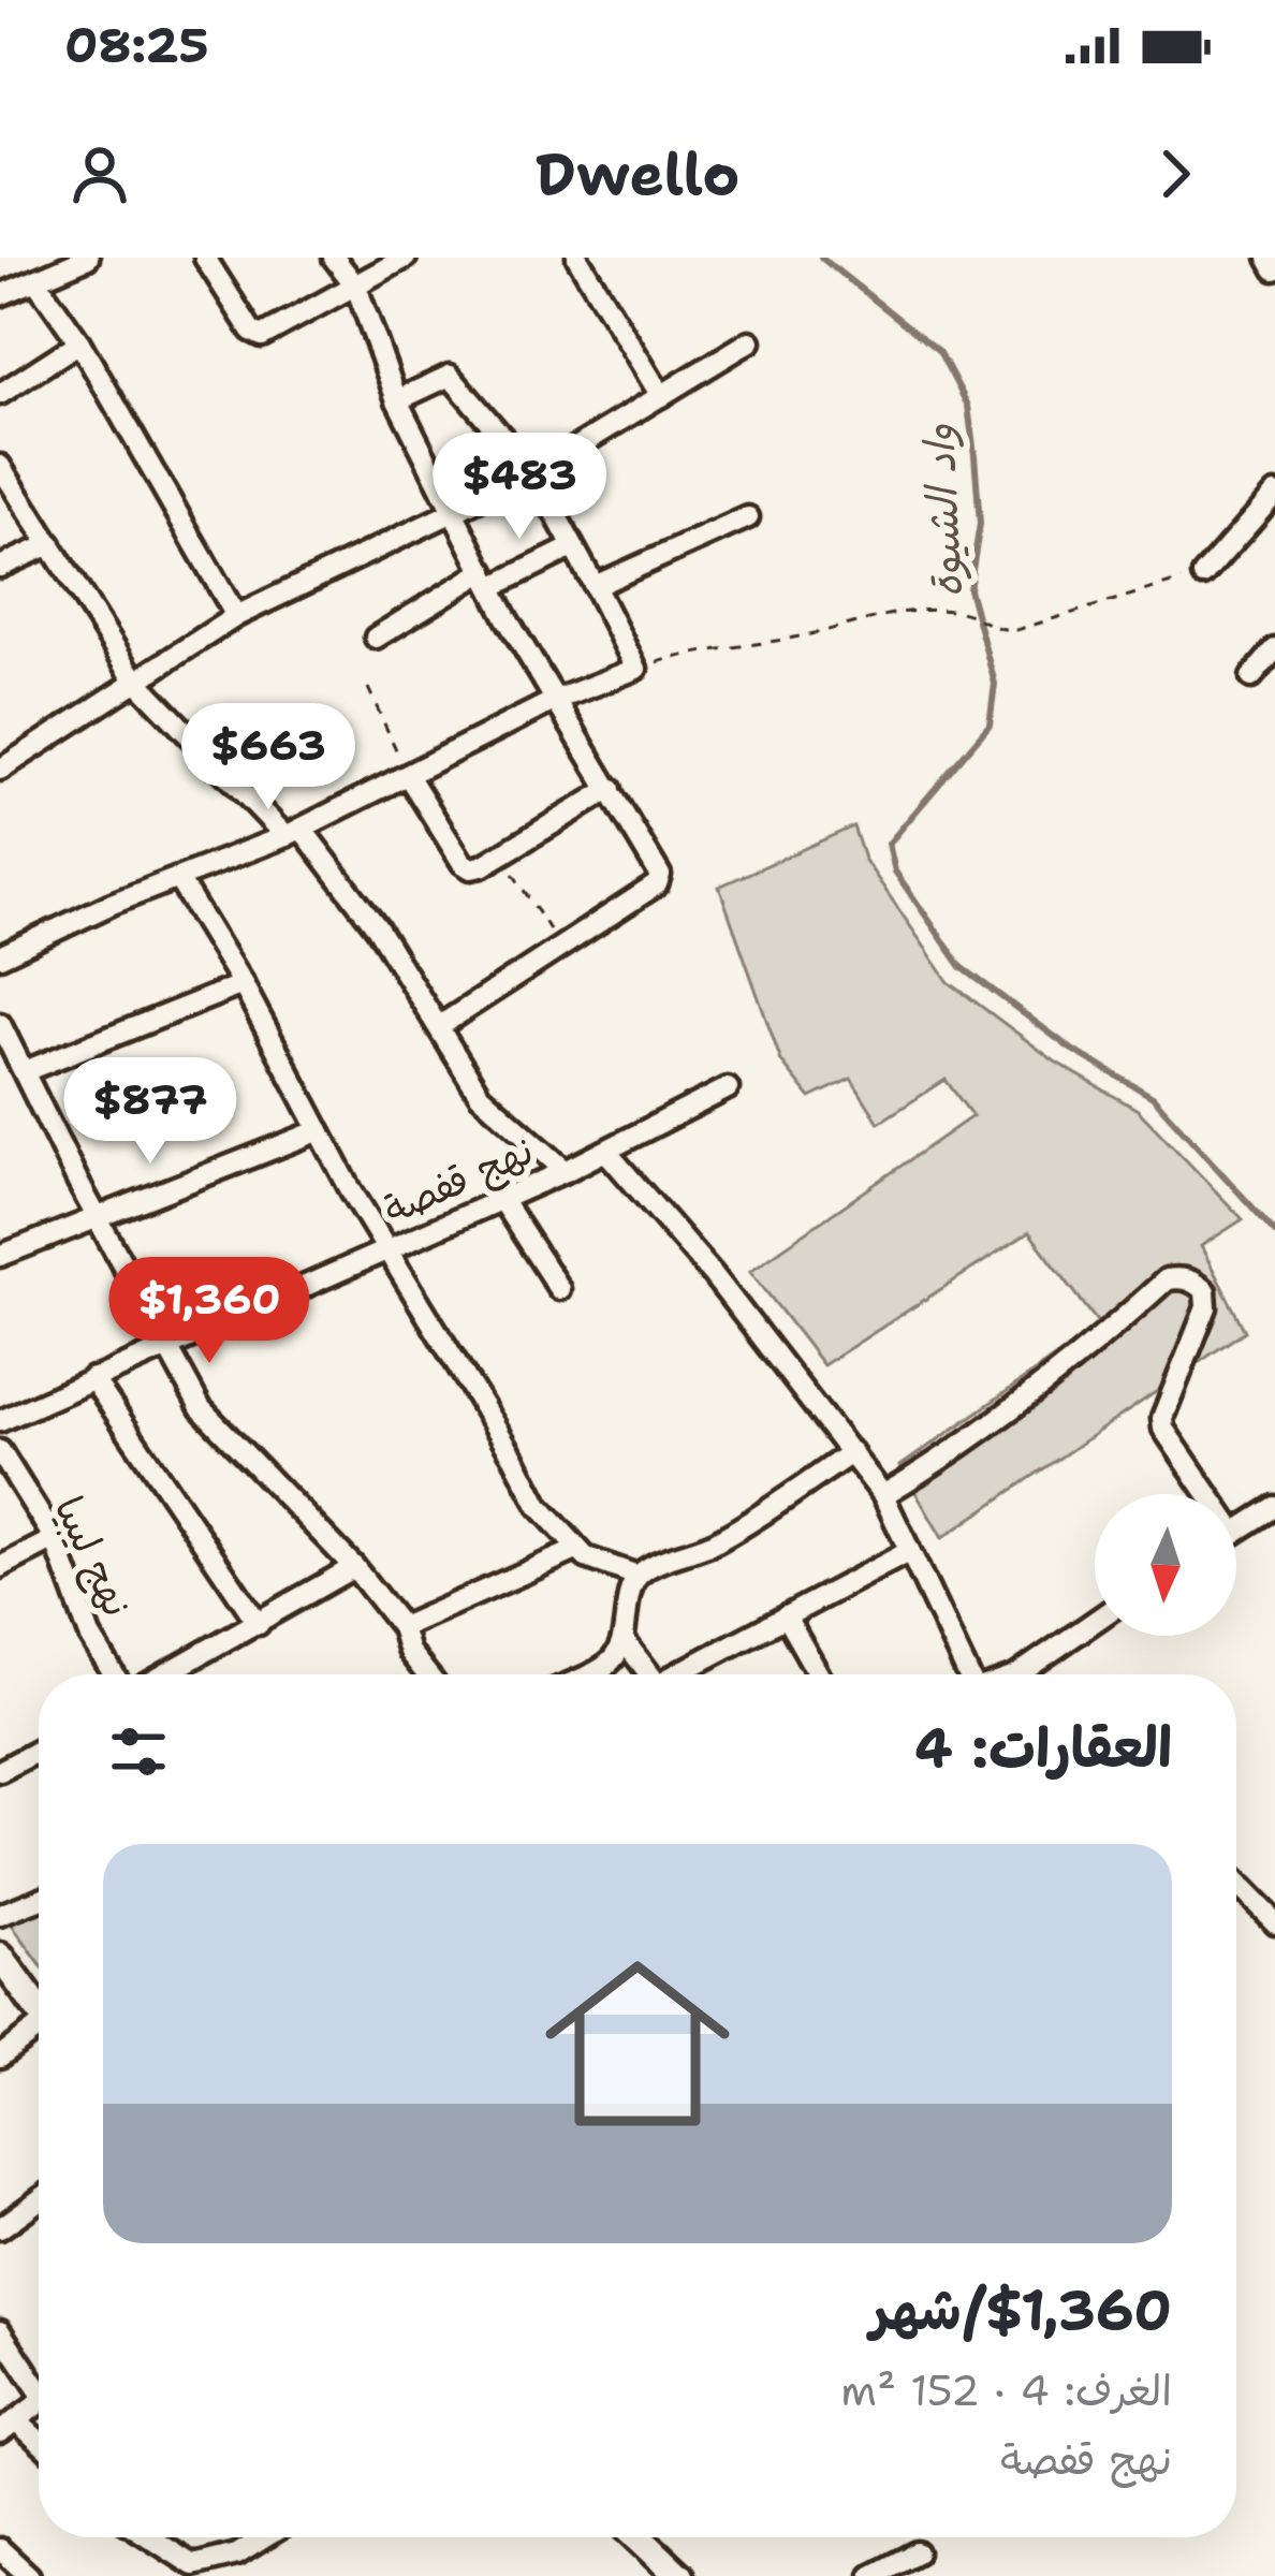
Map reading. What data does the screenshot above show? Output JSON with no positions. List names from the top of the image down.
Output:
{
  "streets": {
    "street": ["نهج قفصة", "نهج ليبيا"]
  },
  "water": ["واد الشيوة"],
  "north": "bottom",
  "page": {
    "status": "08:25",
    "header": "Dwello",
    "price": [
      "$483",
      "$663",
      "$877",
      "$1,360"
    ],
    "heading": "العقارات: 4",
    "list": [
      {
        "name": "$1,360/شهر",
        "note": "الغرف: 4 · 152 m² · نهج قفصة"
      }
    ]
  }
}
